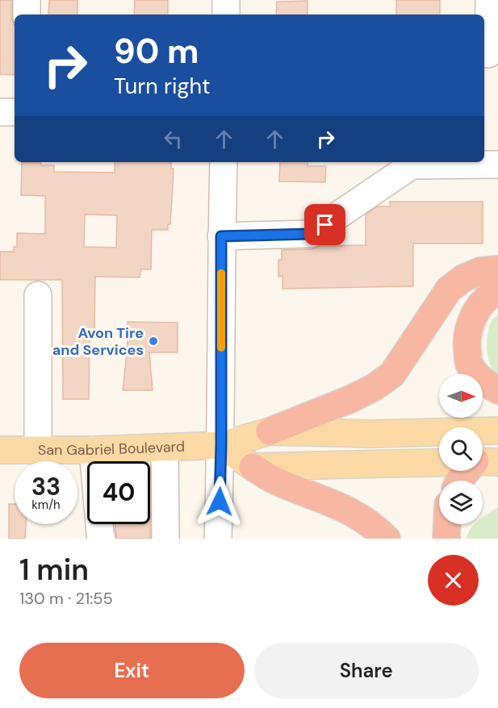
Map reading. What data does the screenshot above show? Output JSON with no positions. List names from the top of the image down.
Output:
{
  "streets": {
    "main road": ["San Gabriel Boulevard"]
  },
  "places": ["Avon Tire and Services"],
  "north": "right",
  "page": {
    "turn": ["90 m", "Turn right"],
    "speed": "33 km/h",
    "limit": "40",
    "heading": ["1 min", "130 m · 21:55"],
    "buttons": ["Exit", "Share"]
  }
}
